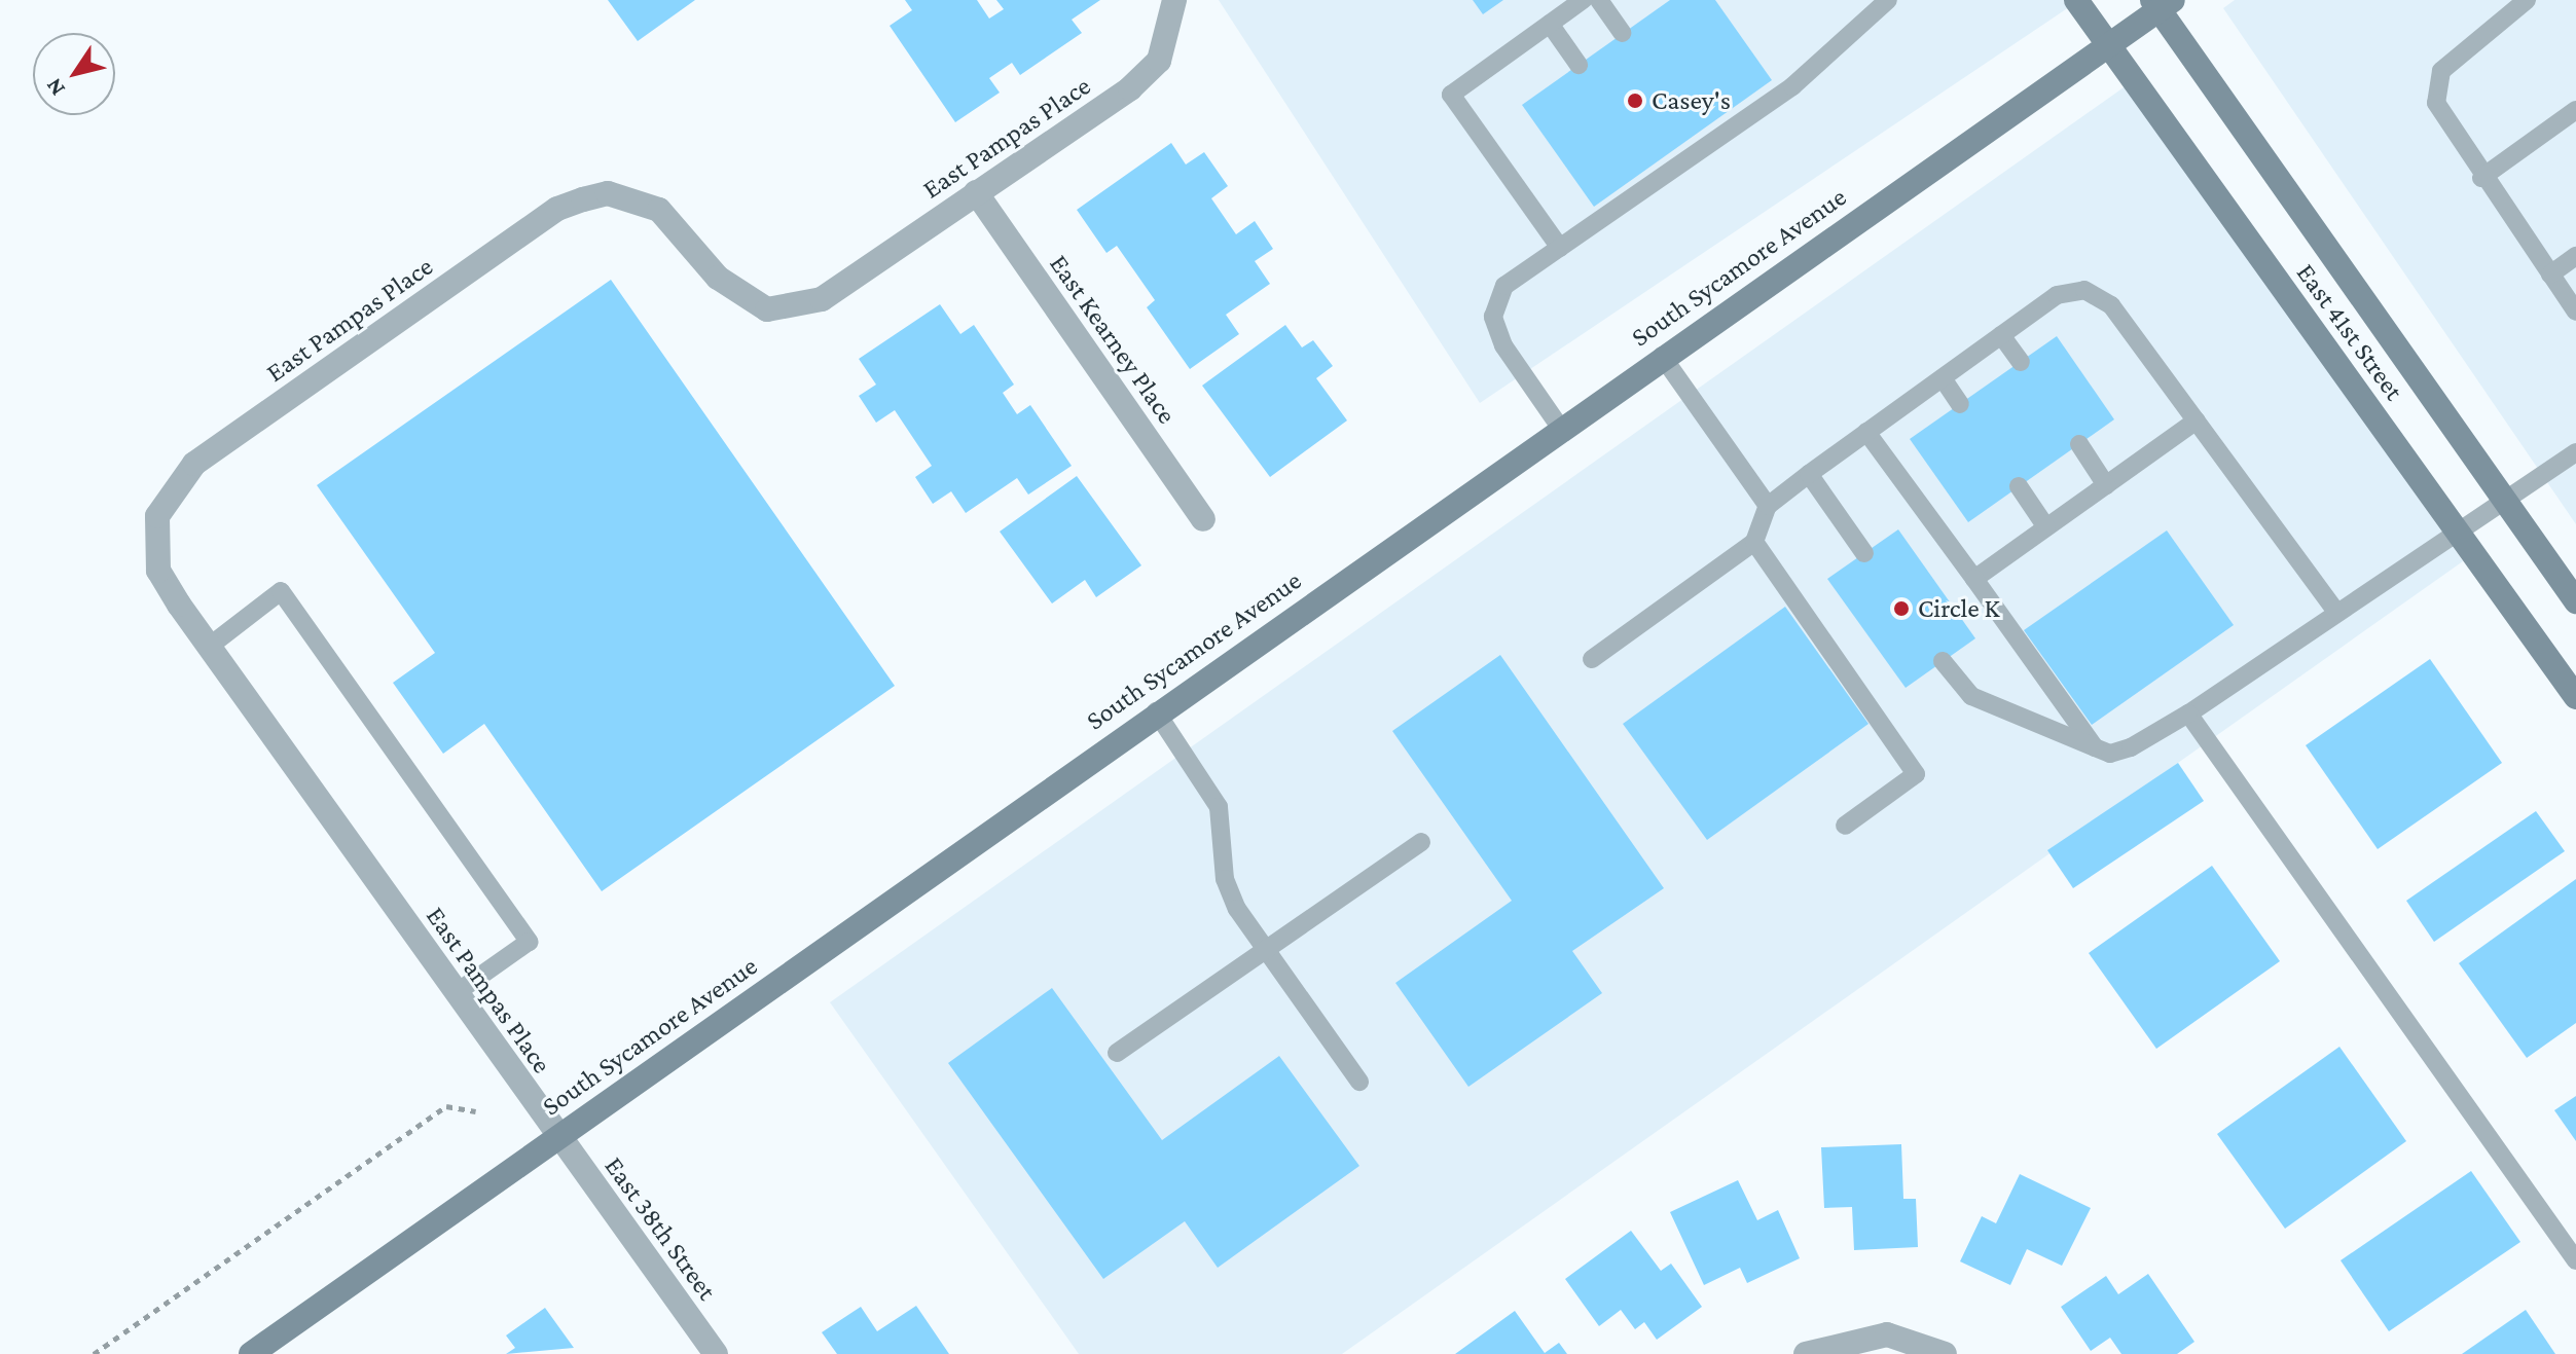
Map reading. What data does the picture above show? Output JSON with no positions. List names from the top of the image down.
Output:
{
  "streets": {
    "main road": ["South Sycamore Avenue", "East 41st Street"],
    "street": ["East Pampas Place", "East Kearney Place", "East 38th Street"]
  },
  "crossings": [
    ["East Pampas Place", "South Sycamore Avenue"],
    ["East Pampas Place", "East Kearney Place"],
    ["East Pampas Place", "East 38th Street"],
    ["South Sycamore Avenue", "East 41st Street"],
    ["South Sycamore Avenue", "East 38th Street"]
  ],
  "places": ["Casey's", "Circle K"],
  "north": "bottom left"
}
